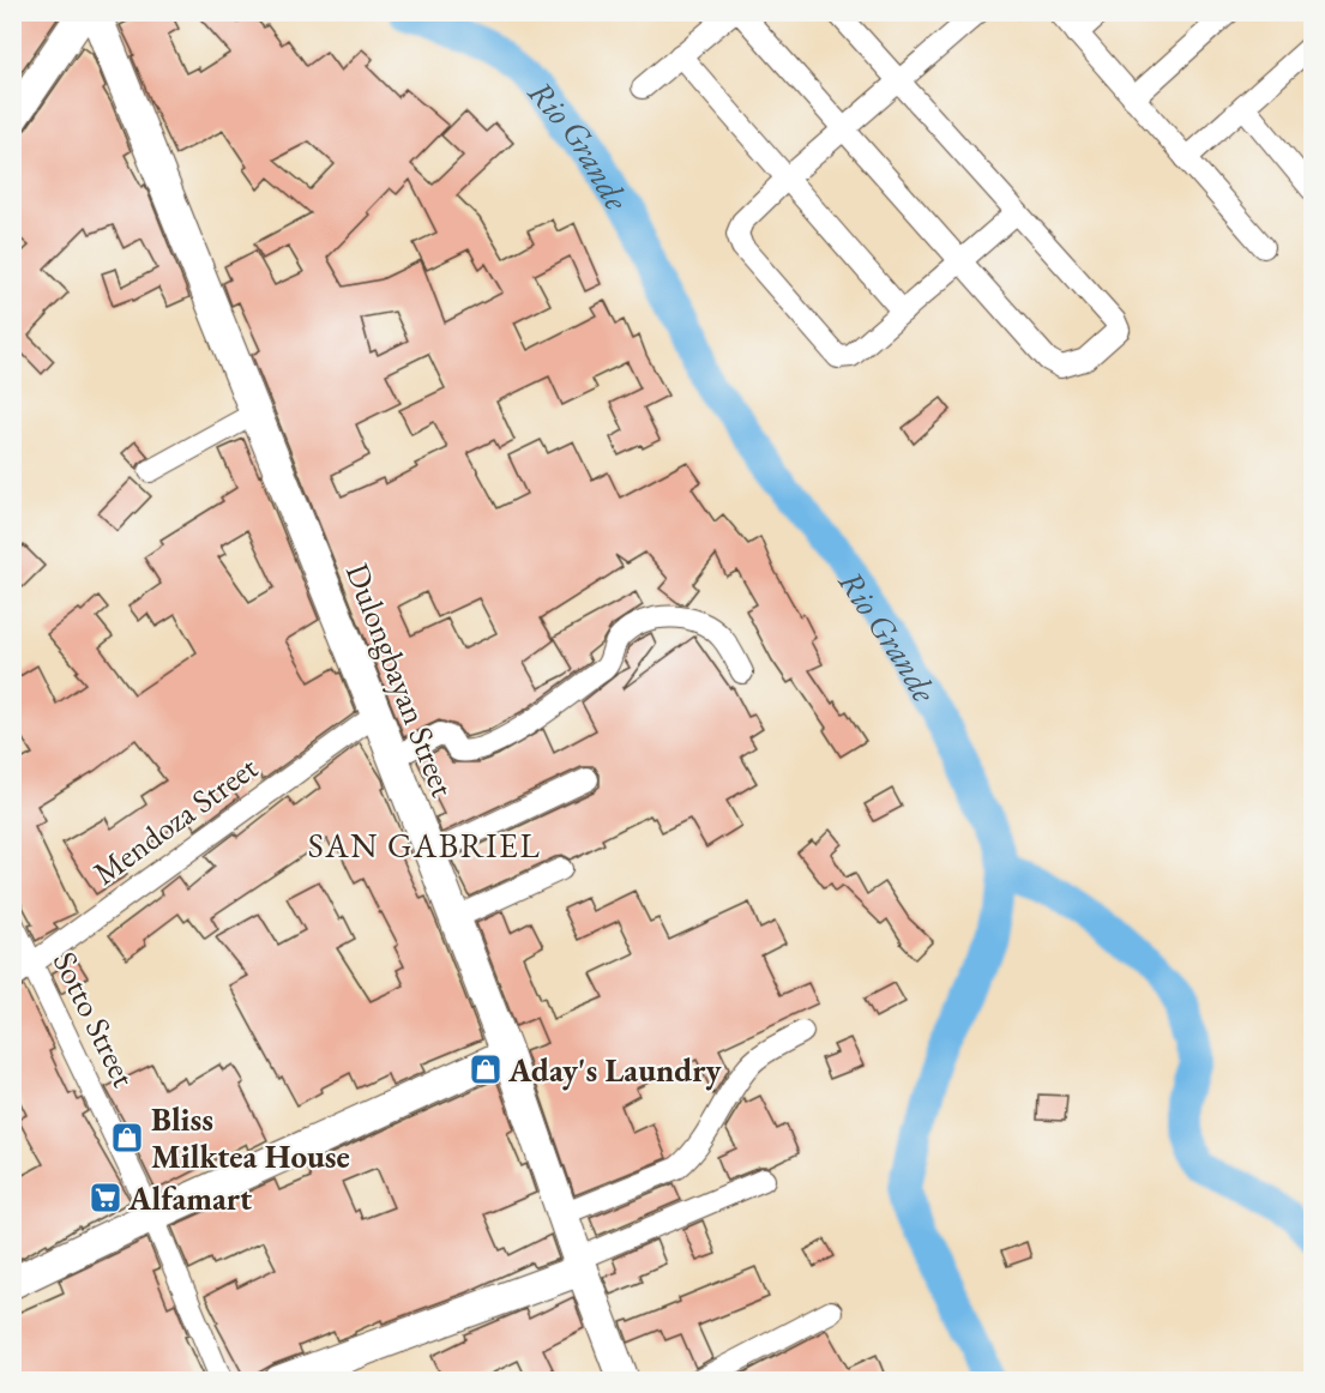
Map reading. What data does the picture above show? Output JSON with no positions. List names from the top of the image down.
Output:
{
  "streets": {
    "street": ["Dulongbayan Street", "Mendoza Street", "Sotto Street"]
  },
  "crossings": [
    ["Dulongbayan Street", "Mendoza Street"],
    ["Mendoza Street", "Sotto Street"]
  ],
  "districts": ["SAN GABRIEL"],
  "water": ["Rio Grande"],
  "places": {
    "shop": ["Aday's Laundry", "Bliss Milktea House"],
    "supermarket": ["Alfamart"]
  }
}
